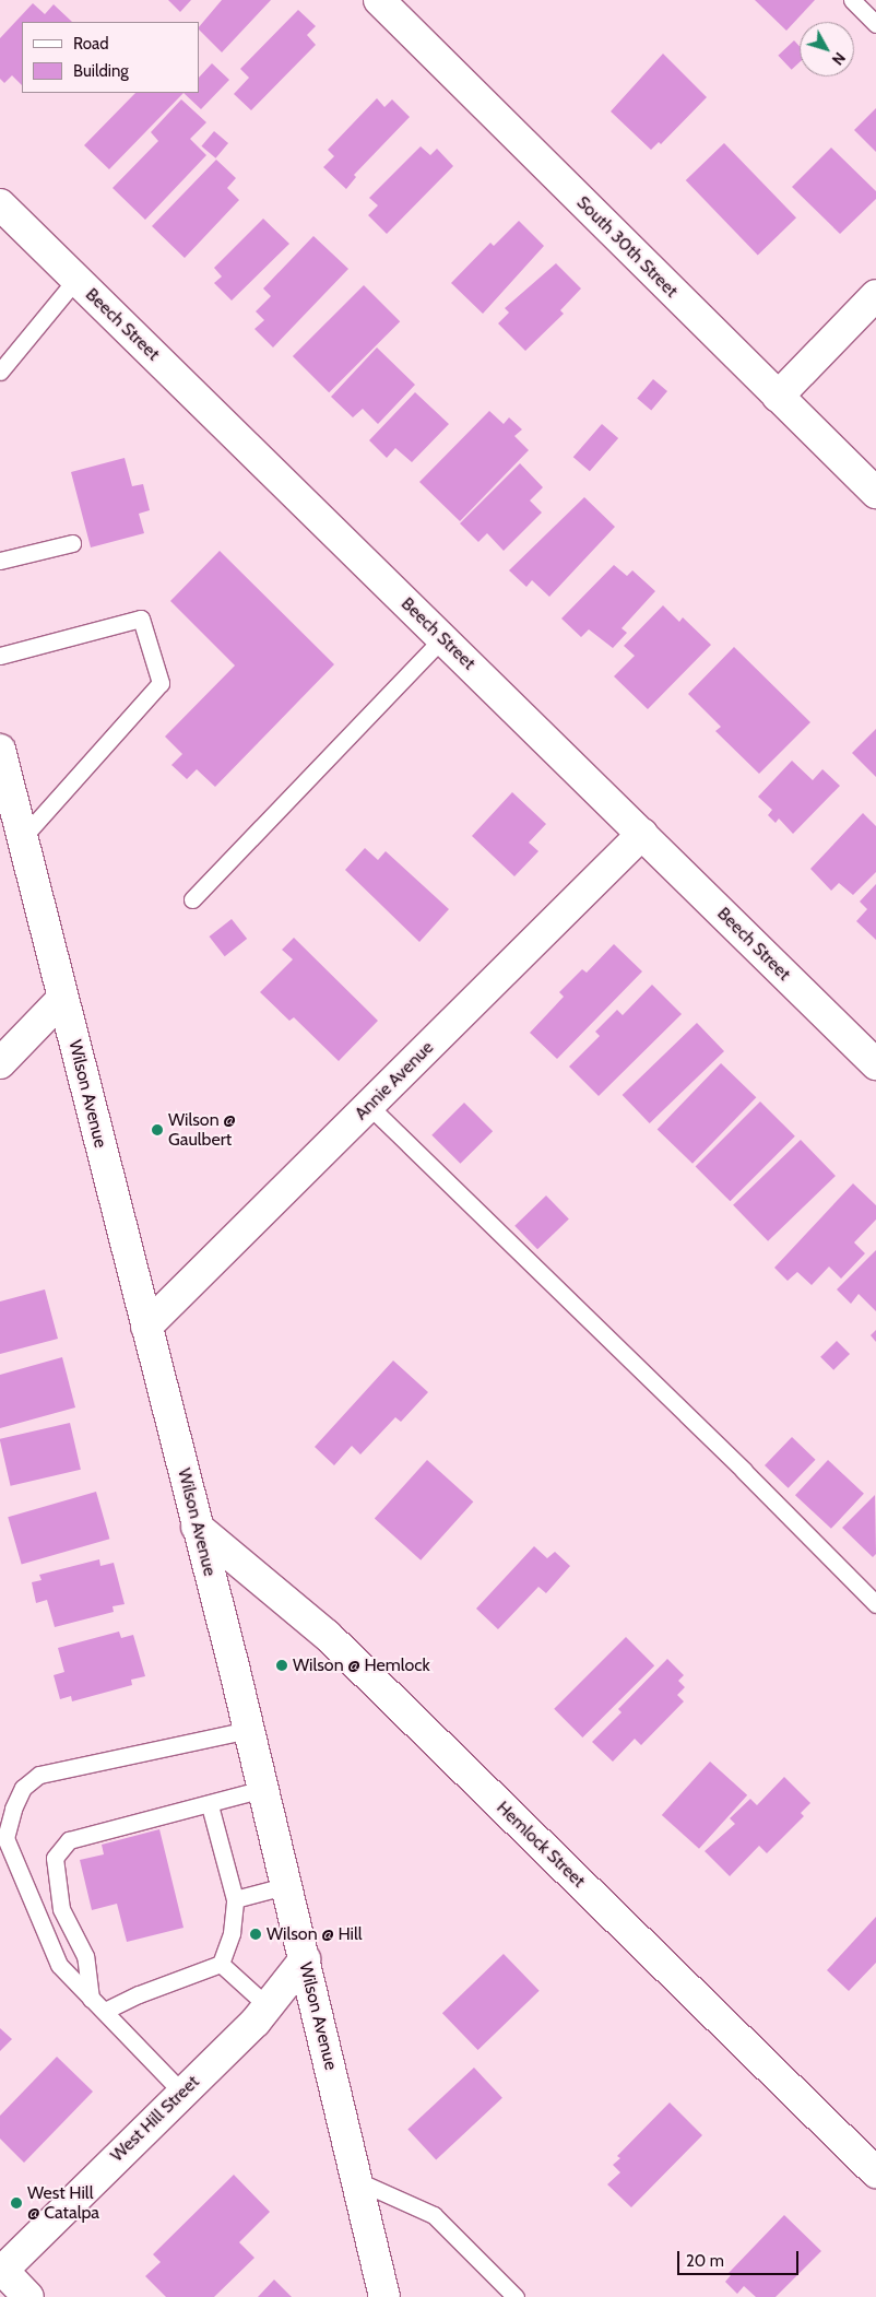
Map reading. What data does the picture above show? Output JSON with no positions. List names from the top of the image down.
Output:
{
  "streets": {
    "street": [
      "South 30th Street",
      "Beech Street",
      "Annie Avenue",
      "Wilson Avenue",
      "Hemlock Street",
      "West Hill Street"
    ]
  },
  "crossings": [
    ["Beech Street", "Annie Avenue"],
    ["Annie Avenue", "Wilson Avenue"],
    ["Wilson Avenue", "Hemlock Street"],
    ["Wilson Avenue", "West Hill Street"]
  ],
  "places": [
    "Wilson @ Gaulbert",
    "Wilson @ Hemlock",
    "Wilson @ Hill",
    "West Hill @ Catalpa"
  ],
  "legend": ["Road", "Building"],
  "scale_bar": "20 m",
  "north": "bottom right"
}
